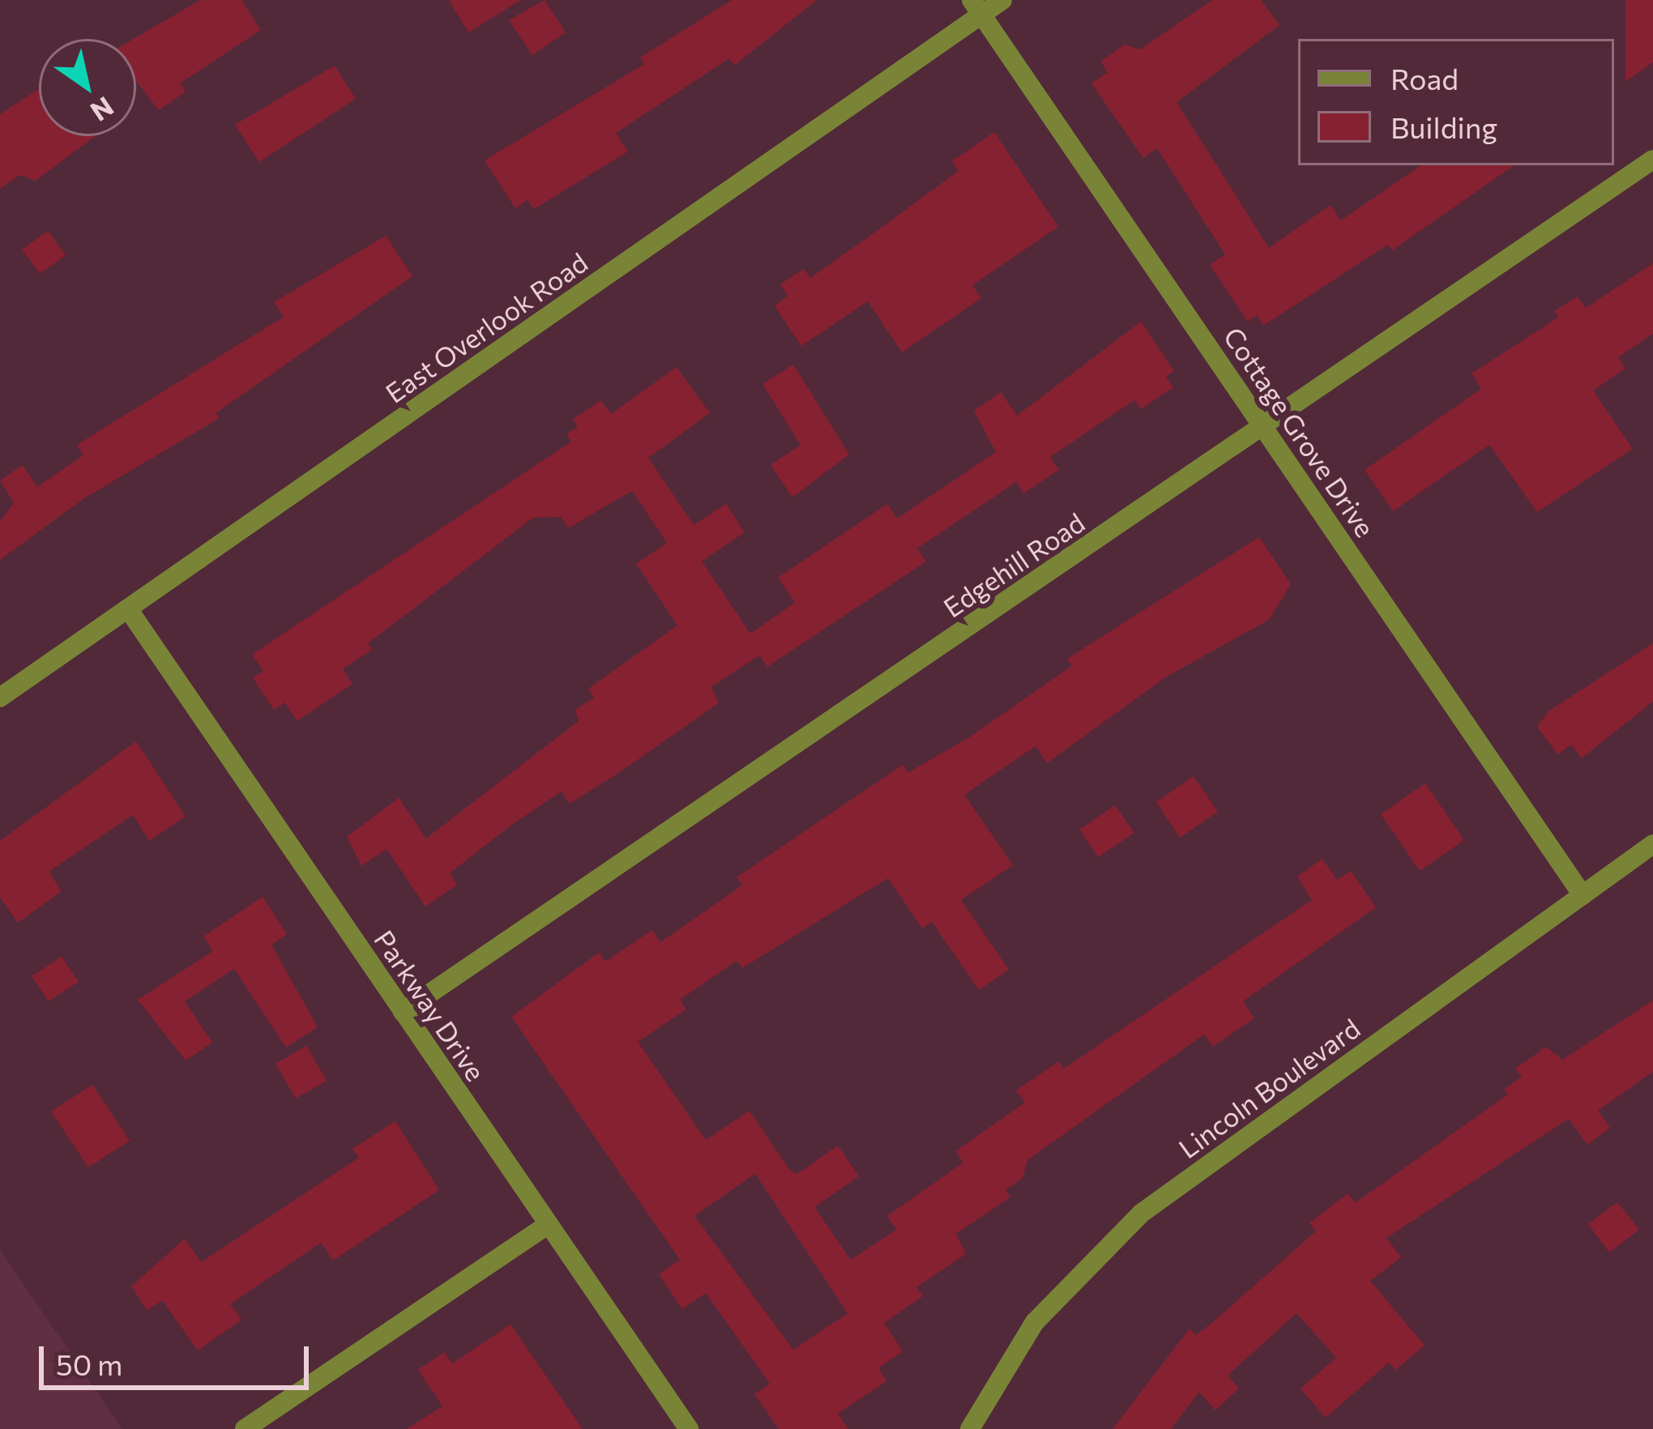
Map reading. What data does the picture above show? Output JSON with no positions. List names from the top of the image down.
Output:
{
  "streets": {
    "street": [
      "East Overlook Road",
      "Cottage Grove Drive",
      "Edgehill Road",
      "Parkway Drive",
      "Lincoln Boulevard"
    ]
  },
  "crossings": [
    ["East Overlook Road", "Cottage Grove Drive"],
    ["East Overlook Road", "Parkway Drive"],
    ["Cottage Grove Drive", "Edgehill Road"],
    ["Cottage Grove Drive", "Lincoln Boulevard"],
    ["Edgehill Road", "Parkway Drive"]
  ],
  "legend": ["Road", "Building"],
  "scale_bar": "50 m",
  "north": "bottom right"
}
